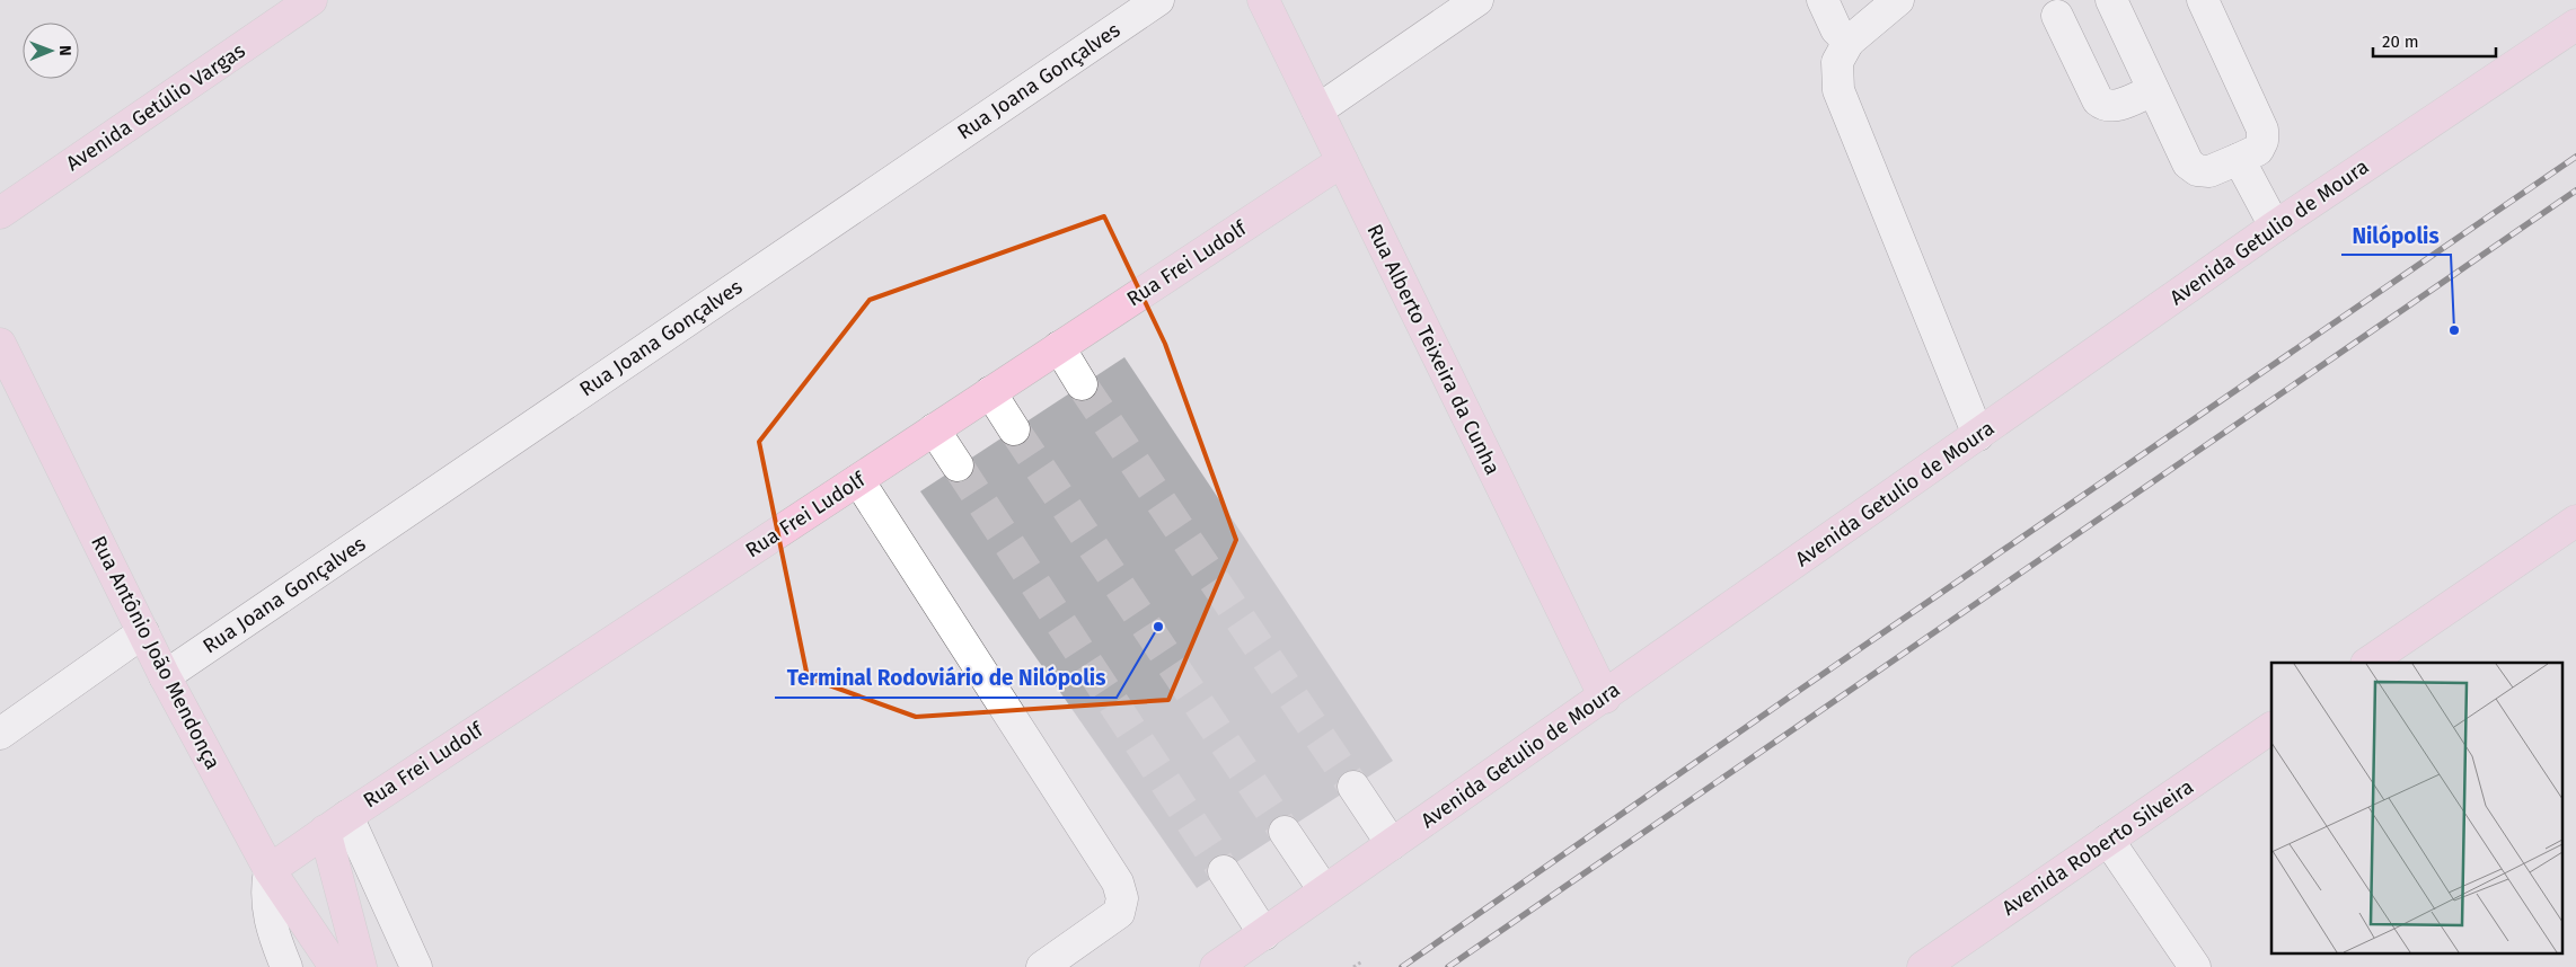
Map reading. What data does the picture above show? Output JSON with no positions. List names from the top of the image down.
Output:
{
  "streets": {
    "main road": [
      "Avenida Getúlio Vargas",
      "Avenida Getulio de Moura",
      "Rua Frei Ludolf",
      "Rua Alberto Teixeira da Cunha",
      "Rua Antônio João Mendonça",
      "Avenida Roberto Silveira"
    ],
    "street": ["Rua Joana Gonçalves"]
  },
  "crossings": [
    ["Rua Joana Gonçalves", "Rua Antônio João Mendonça"],
    ["Avenida Getulio de Moura", "Rua Alberto Teixeira da Cunha"],
    ["Rua Frei Ludolf", "Rua Alberto Teixeira da Cunha"],
    ["Rua Frei Ludolf", "Rua Antônio João Mendonça"]
  ],
  "places": ["Nilópolis", "Terminal Rodoviário de Nilópolis"],
  "scale_bar": "20 m",
  "north": "right"
}
